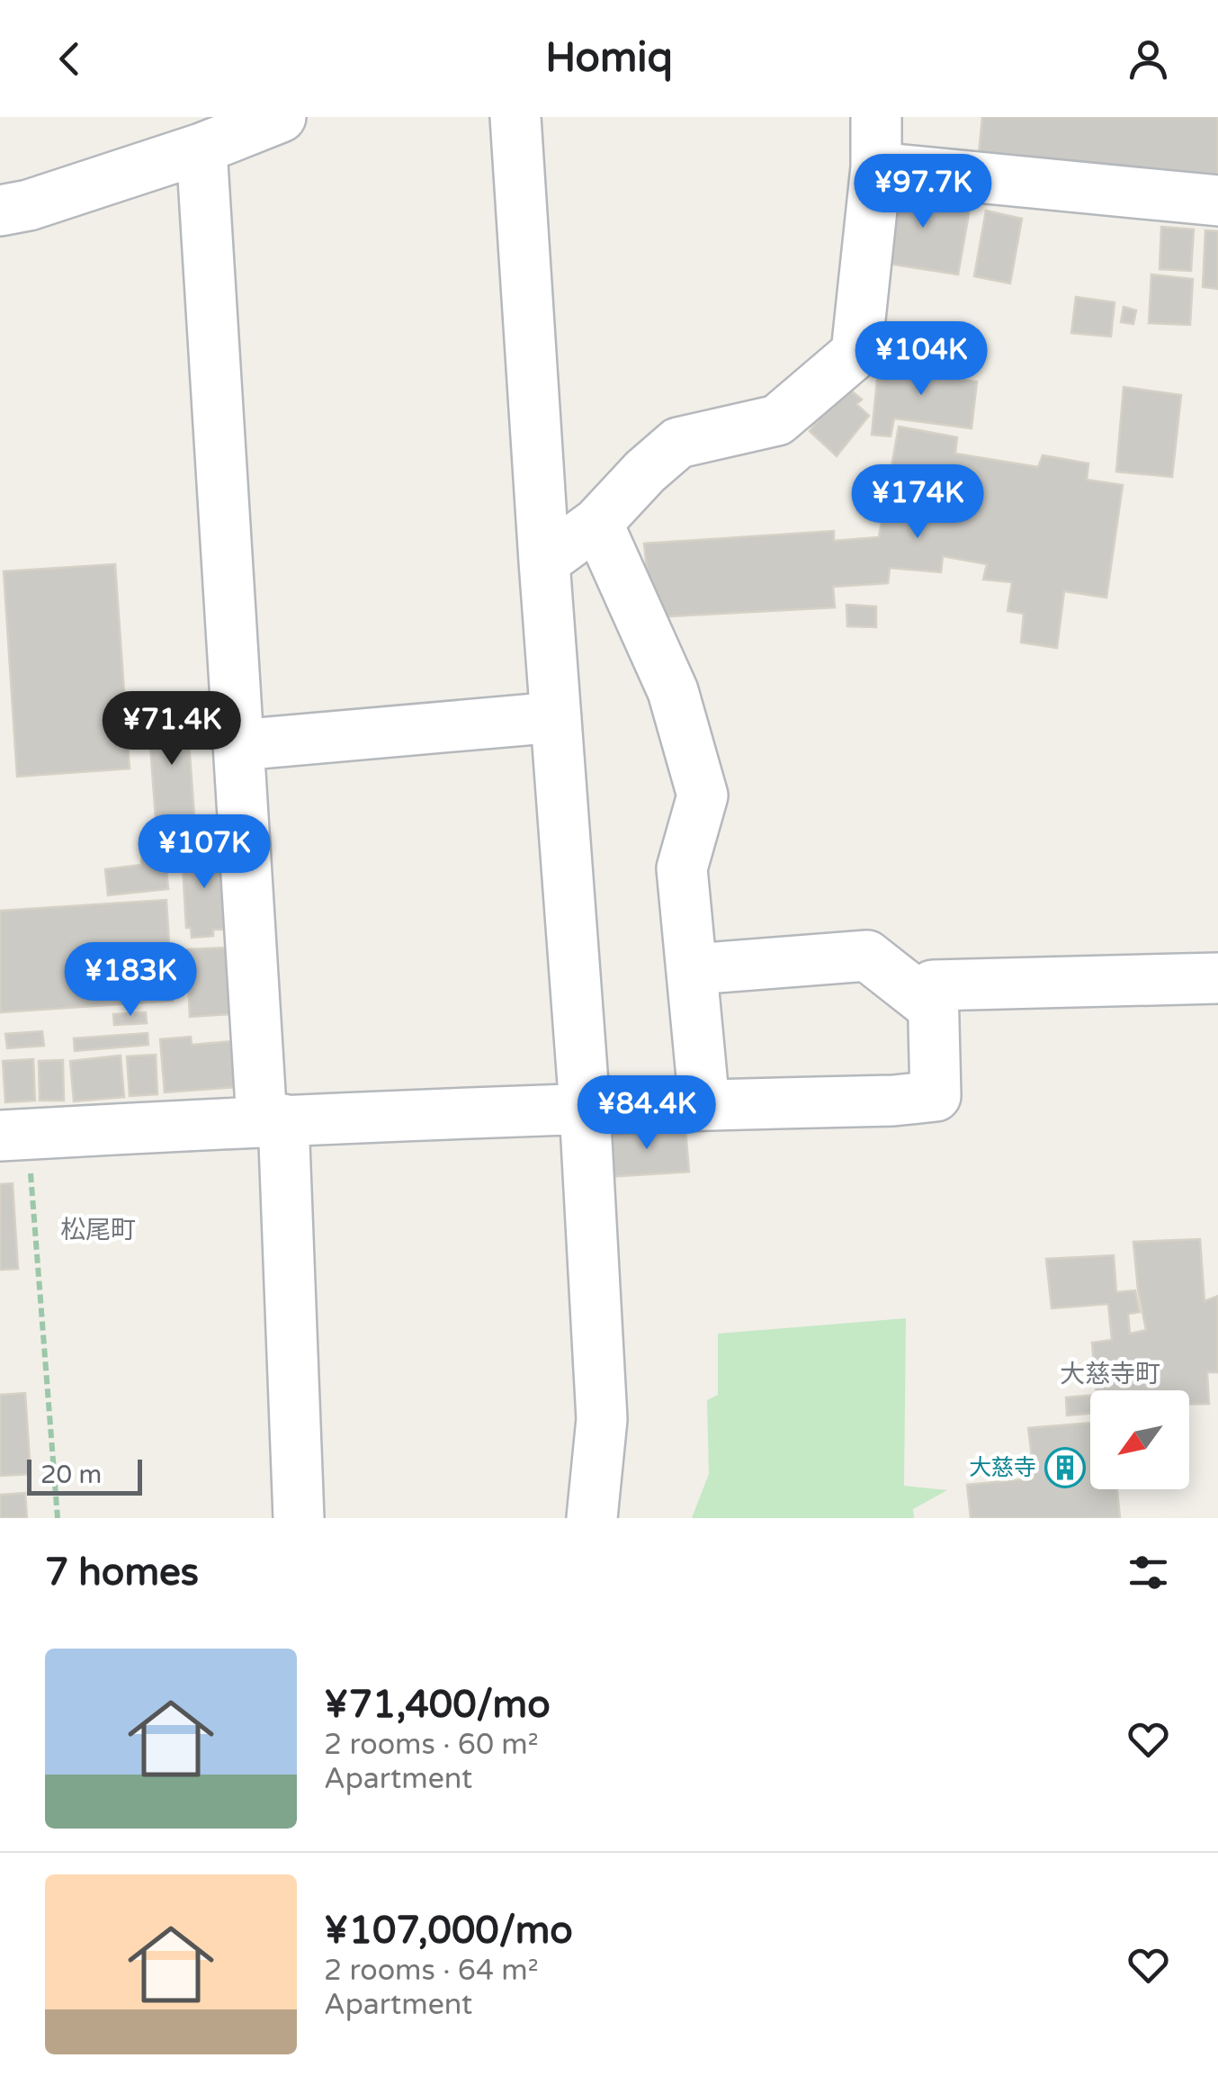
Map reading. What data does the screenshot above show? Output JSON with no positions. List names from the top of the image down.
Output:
{
  "districts": ["松尾町", "大慈寺町"],
  "places": {
    "building": ["大慈寺"]
  },
  "scale_bar": "20 m",
  "north": "bottom left",
  "page": {
    "header": "Homiq",
    "price": [
      "¥97.7K",
      "¥104K",
      "¥174K",
      "¥71.4K",
      "¥107K",
      "¥183K",
      "¥84.4K"
    ],
    "scale": "20 m",
    "heading": "7 homes",
    "list": [
      {
        "name": "¥71,400/mo",
        "note": "2 rooms · 60 m² · Apartment"
      },
      {
        "name": "¥107,000/mo",
        "note": "2 rooms · 64 m² · Apartment"
      }
    ]
  }
}
